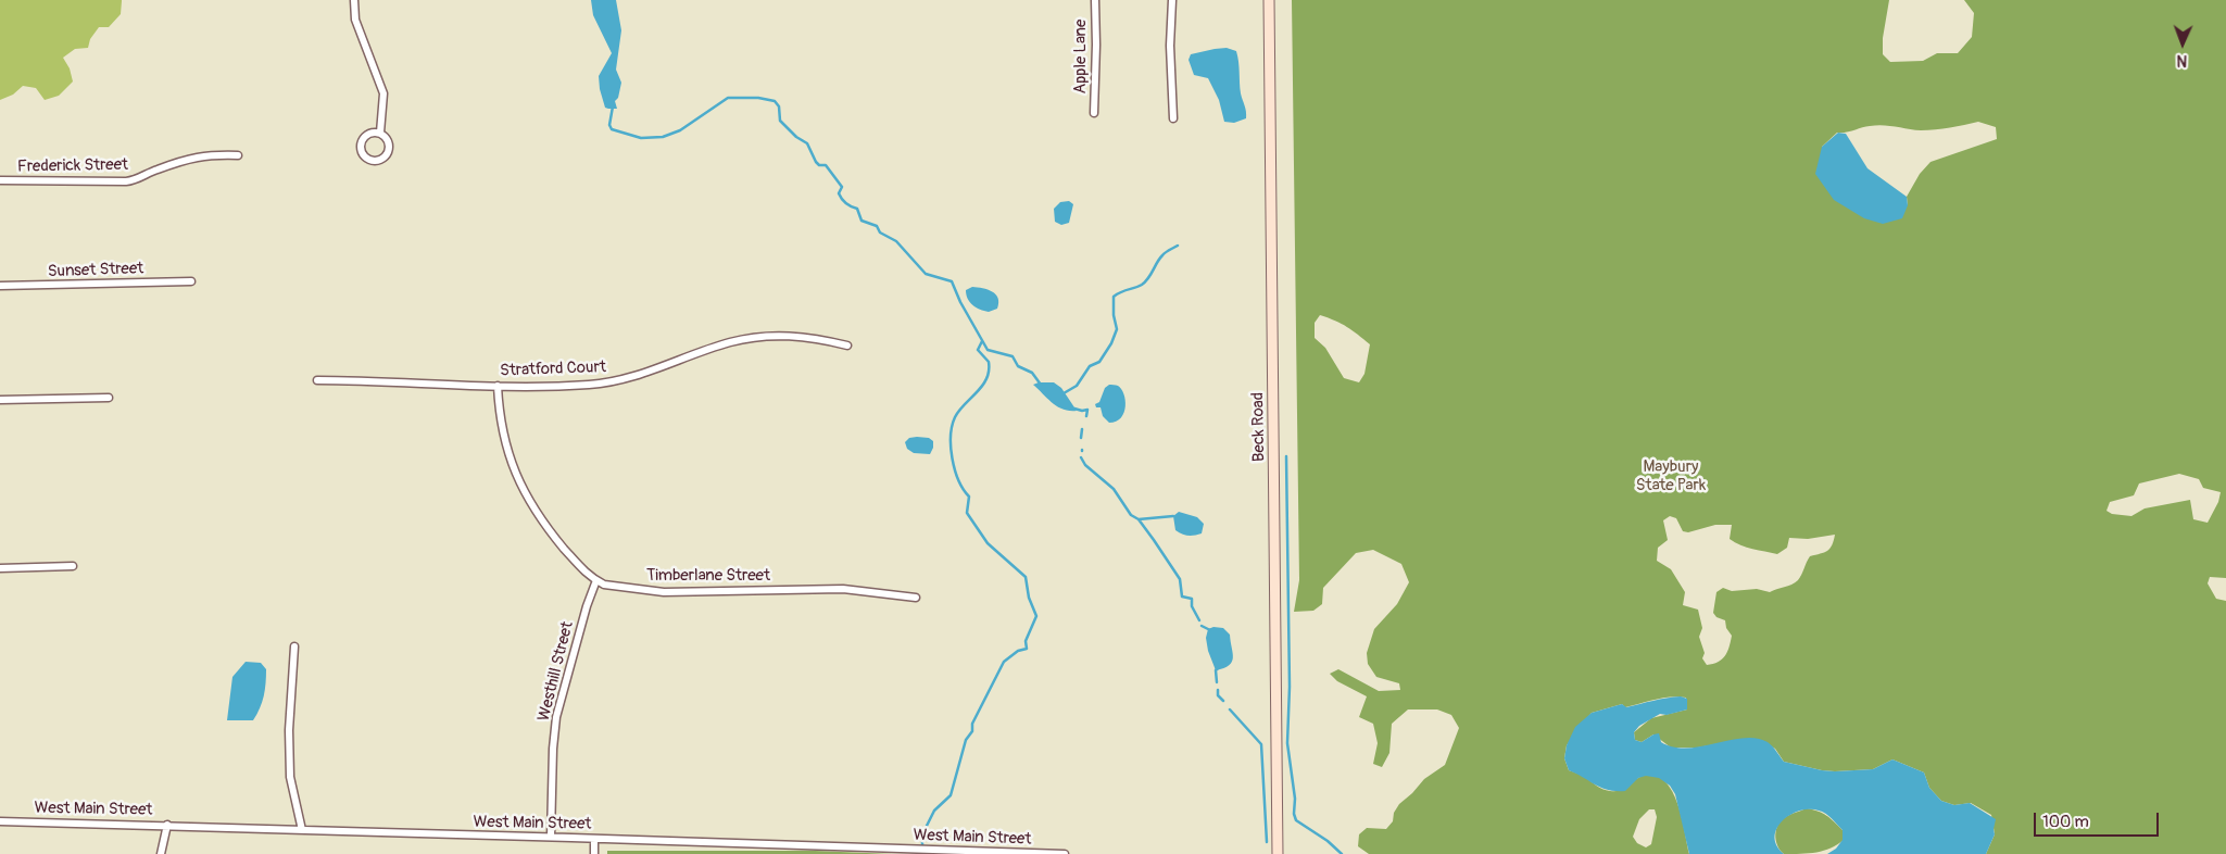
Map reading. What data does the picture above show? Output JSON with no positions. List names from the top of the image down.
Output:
{
  "streets": {
    "main road": ["Beck Road"],
    "street": [
      "Apple Lane",
      "Frederick Street",
      "Sunset Street",
      "Stratford Court",
      "Timberlane Street",
      "Westhill Street",
      "West Main Street"
    ]
  },
  "crossings": [
    ["Stratford Court", "Timberlane Street"],
    ["Timberlane Street", "Westhill Street"],
    ["Westhill Street", "West Main Street"]
  ],
  "parks": ["Maybury State Park"],
  "scale_bar": "100 m",
  "north": "bottom"
}
